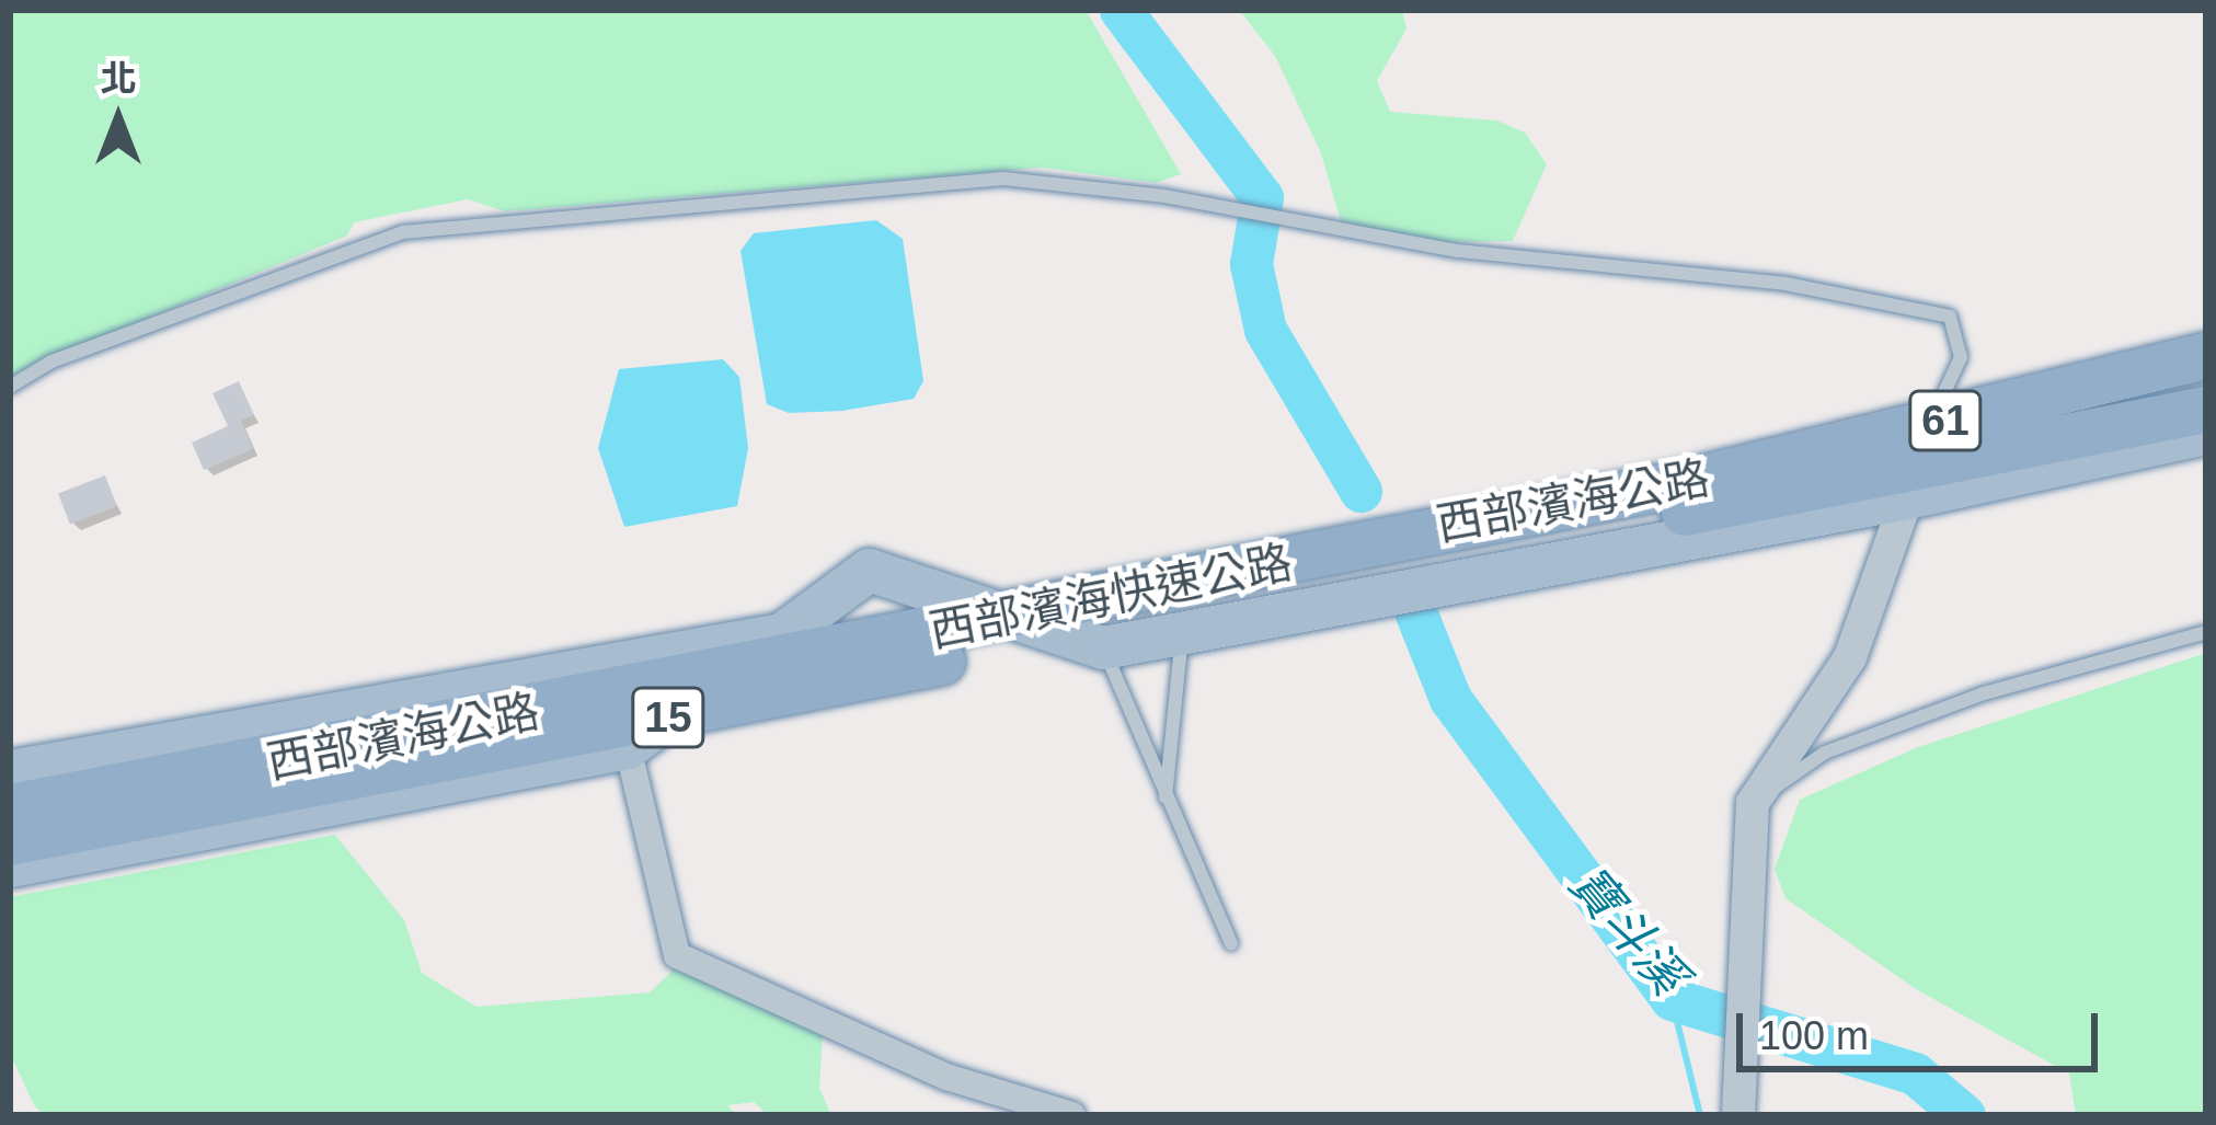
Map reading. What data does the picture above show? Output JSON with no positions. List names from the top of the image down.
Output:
{
  "streets": {
    "highway": ["61", "西部濱海快速公路"],
    "main road": ["西部濱海公路", "15"]
  },
  "water": ["寶斗溪"],
  "scale_bar": "100 m",
  "north": "top"
}
